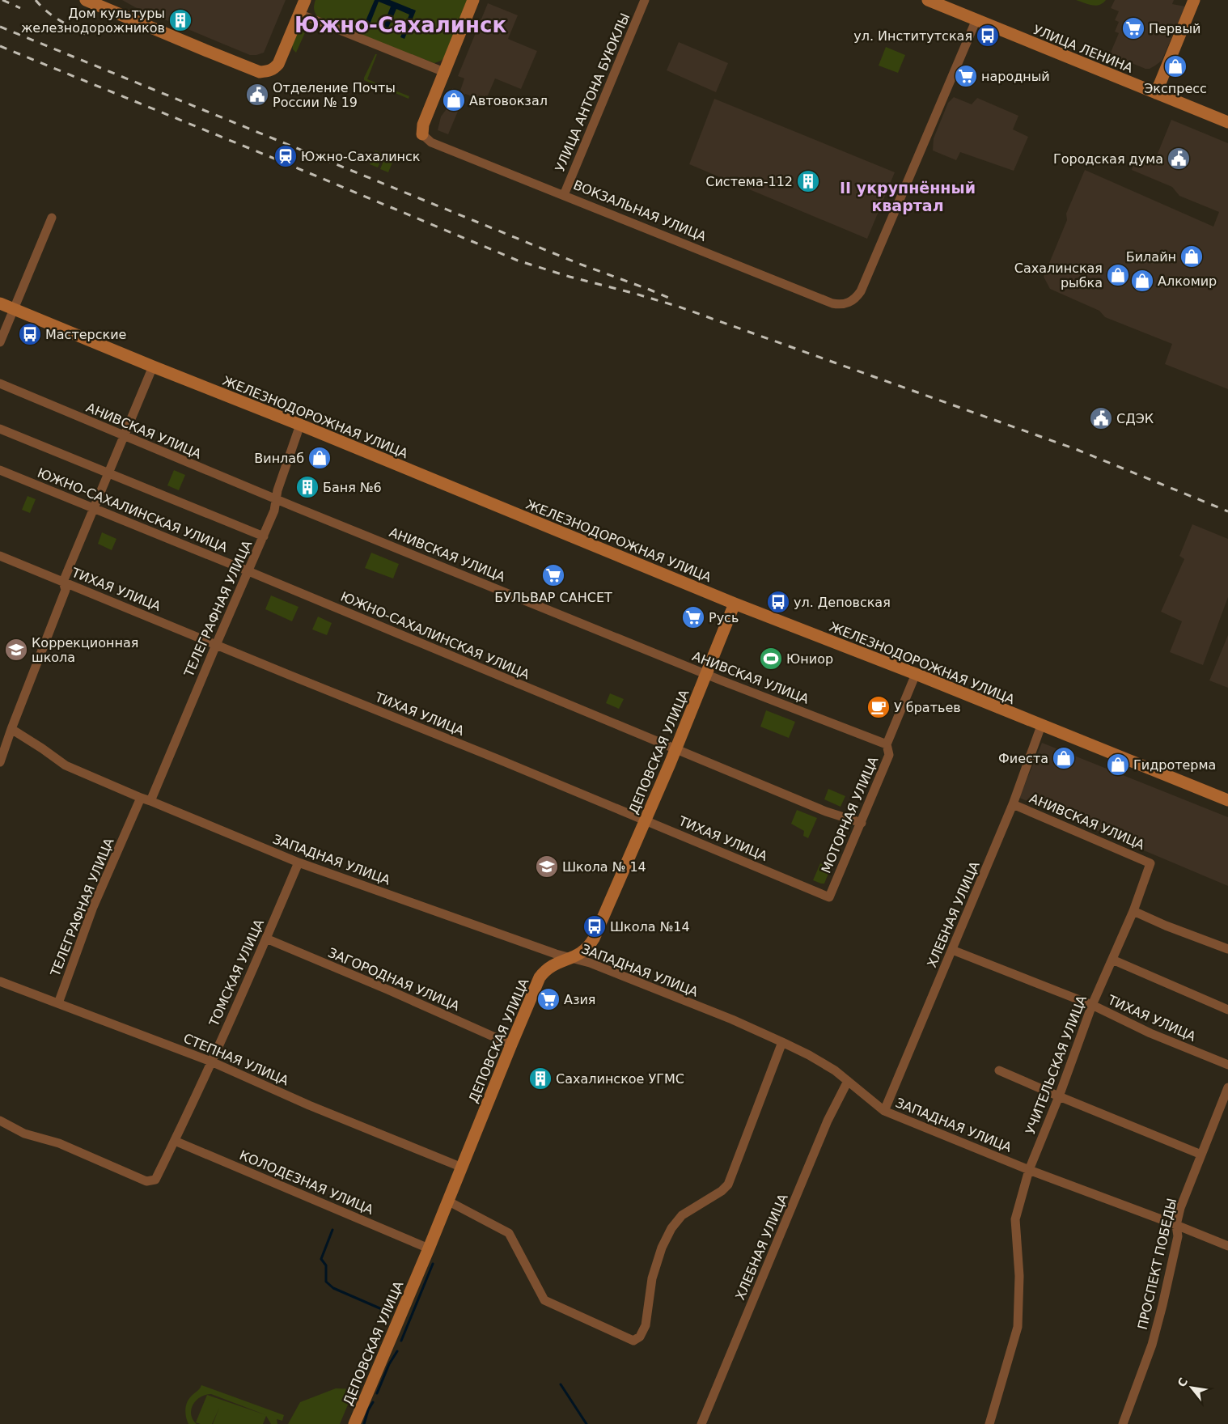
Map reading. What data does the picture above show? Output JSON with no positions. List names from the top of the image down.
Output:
{
  "streets": {
    "main road": ["УЛИЦА ЛЕНИНА", "ЖЕЛЕЗНОДОРОЖНАЯ УЛИЦА", "ДЕПОВСКАЯ УЛИЦА"],
    "street": [
      "УЛИЦА АНТОНА БУЮКЛЫ",
      "ВОКЗАЛЬНАЯ УЛИЦА",
      "АНИВСКАЯ УЛИЦА",
      "ЮЖНО-САХАЛИНСКАЯ УЛИЦА",
      "ТИХАЯ УЛИЦА",
      "ТЕЛЕГРАФНАЯ УЛИЦА",
      "МОТОРНАЯ УЛИЦА",
      "ЗАПАДНАЯ УЛИЦА",
      "ХЛЕБНАЯ УЛИЦА",
      "ТОМСКАЯ УЛИЦА",
      "ЗАГОРОДНАЯ УЛИЦА",
      "СТЕПНАЯ УЛИЦА",
      "УЧИТЕЛЬСКАЯ УЛИЦА",
      "КОЛОДЕЗНАЯ УЛИЦА",
      "ПРОСПЕКТ ПОБЕДЫ"
    ]
  },
  "crossings": [
    ["УЛИЦА ЛЕНИНА", "ВОКЗАЛЬНАЯ УЛИЦА"],
    ["УЛИЦА АНТОНА БУЮКЛЫ", "ВОКЗАЛЬНАЯ УЛИЦА"],
    ["ЖЕЛЕЗНОДОРОЖНАЯ УЛИЦА", "ТЕЛЕГРАФНАЯ УЛИЦА"],
    ["ЖЕЛЕЗНОДОРОЖНАЯ УЛИЦА", "ДЕПОВСКАЯ УЛИЦА"],
    ["ЖЕЛЕЗНОДОРОЖНАЯ УЛИЦА", "МОТОРНАЯ УЛИЦА"],
    ["ЖЕЛЕЗНОДОРОЖНАЯ УЛИЦА", "ХЛЕБНАЯ УЛИЦА"],
    ["АНИВСКАЯ УЛИЦА", "ТЕЛЕГРАФНАЯ УЛИЦА"],
    ["АНИВСКАЯ УЛИЦА", "ДЕПОВСКАЯ УЛИЦА"],
    ["АНИВСКАЯ УЛИЦА", "МОТОРНАЯ УЛИЦА"],
    ["АНИВСКАЯ УЛИЦА", "ХЛЕБНАЯ УЛИЦА"],
    ["АНИВСКАЯ УЛИЦА", "УЧИТЕЛЬСКАЯ УЛИЦА"],
    ["ЮЖНО-САХАЛИНСКАЯ УЛИЦА", "ТЕЛЕГРАФНАЯ УЛИЦА"],
    ["ЮЖНО-САХАЛИНСКАЯ УЛИЦА", "ДЕПОВСКАЯ УЛИЦА"],
    ["ЮЖНО-САХАЛИНСКАЯ УЛИЦА", "МОТОРНАЯ УЛИЦА"],
    ["ТИХАЯ УЛИЦА", "ТЕЛЕГРАФНАЯ УЛИЦА"],
    ["ТИХАЯ УЛИЦА", "ДЕПОВСКАЯ УЛИЦА"],
    ["ТИХАЯ УЛИЦА", "МОТОРНАЯ УЛИЦА"],
    ["ТИХАЯ УЛИЦА", "ХЛЕБНАЯ УЛИЦА"],
    ["ТИХАЯ УЛИЦА", "УЧИТЕЛЬСКАЯ УЛИЦА"],
    ["ТЕЛЕГРАФНАЯ УЛИЦА", "ЗАПАДНАЯ УЛИЦА"],
    ["ТЕЛЕГРАФНАЯ УЛИЦА", "СТЕПНАЯ УЛИЦА"],
    ["ДЕПОВСКАЯ УЛИЦА", "ЗАПАДНАЯ УЛИЦА"],
    ["ДЕПОВСКАЯ УЛИЦА", "ЗАГОРОДНАЯ УЛИЦА"],
    ["ДЕПОВСКАЯ УЛИЦА", "СТЕПНАЯ УЛИЦА"],
    ["ДЕПОВСКАЯ УЛИЦА", "КОЛОДЕЗНАЯ УЛИЦА"],
    ["ЗАПАДНАЯ УЛИЦА", "ХЛЕБНАЯ УЛИЦА"],
    ["ЗАПАДНАЯ УЛИЦА", "ТОМСКАЯ УЛИЦА"],
    ["ЗАПАДНАЯ УЛИЦА", "УЧИТЕЛЬСКАЯ УЛИЦА"],
    ["ЗАПАДНАЯ УЛИЦА", "ПРОСПЕКТ ПОБЕДЫ"],
    ["ТОМСКАЯ УЛИЦА", "ЗАГОРОДНАЯ УЛИЦА"],
    ["ТОМСКАЯ УЛИЦА", "СТЕПНАЯ УЛИЦА"],
    ["ТОМСКАЯ УЛИЦА", "КОЛОДЕЗНАЯ УЛИЦА"]
  ],
  "districts": ["Южно-Сахалинск", "II укрупнённый квартал"],
  "places": {
    "building": [
      "Дом культуры железнодорожников",
      "Система-112",
      "Баня №6",
      "Сахалинское УГМС"
    ],
    "supermarket": [
      "Первый",
      "народный",
      "БУЛЬВАР САНСЕТ",
      "Русь",
      "Азия"
    ],
    "bus stop": [
      "ул. Институтская",
      "Мастерские",
      "ул. Деповская",
      "Школа №14"
    ],
    "shop": [
      "Экспресс",
      "Автовокзал",
      "Билайн",
      "Сахалинская рыбка",
      "Алкомир",
      "Винлаб",
      "Фиеста",
      "Гидротерма"
    ],
    "public building": ["Отделение Почты России № 19", "Городская дума", "СДЭК"],
    "station": ["Южно-Сахалинск"],
    "school or university": ["Коррекционная школа", "Школа № 14"],
    "sports": ["Юниор"],
    "cafe": ["У братьев"]
  },
  "north": "top left"
}
